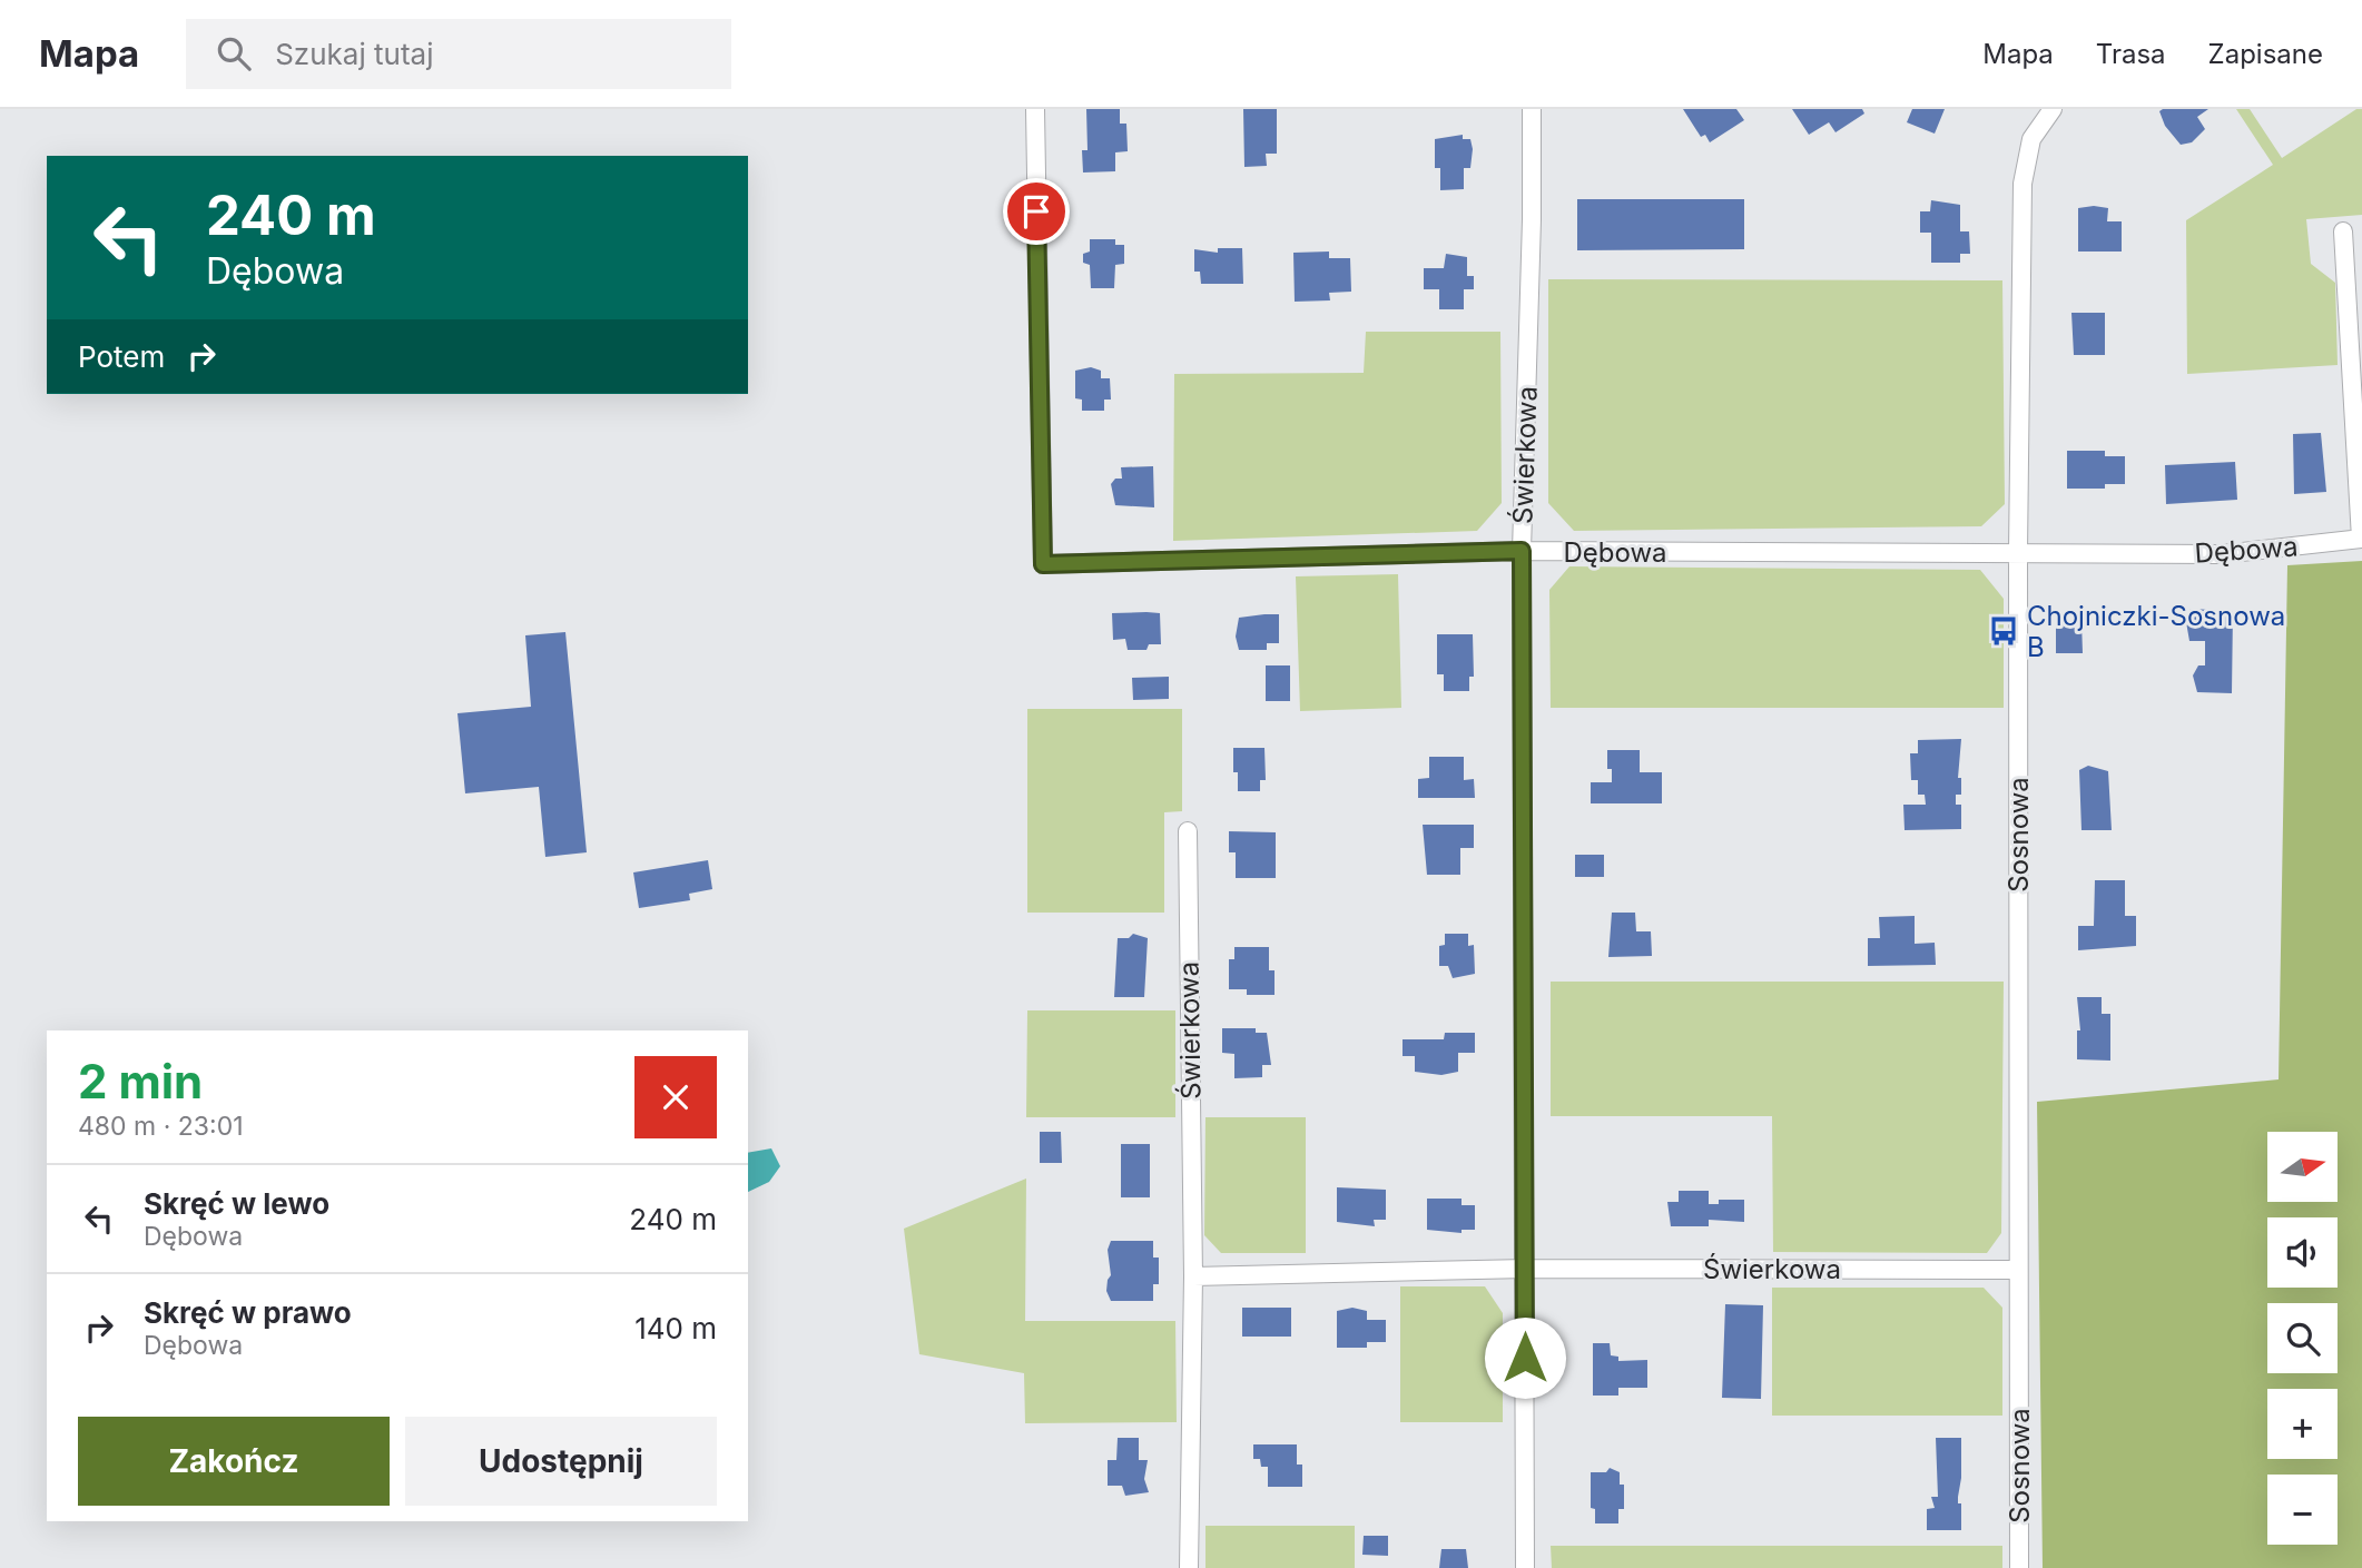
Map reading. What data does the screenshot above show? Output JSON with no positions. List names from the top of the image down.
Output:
{
  "streets": {
    "street": ["Świerkowa", "Dębowa", "Sosnowa"]
  },
  "crossings": [
    ["Świerkowa", "Dębowa"],
    ["Świerkowa", "Sosnowa"],
    ["Dębowa", "Sosnowa"]
  ],
  "places": {
    "bus stop": ["Chojniczki-Sosnowa B"]
  },
  "north": "right",
  "page": {
    "header": "Mapa",
    "search": "Szukaj tutaj",
    "nav": ["Mapa", "Trasa", "Zapisane"],
    "turn": ["240 m", "Dębowa"],
    "then": "Potem",
    "heading": ["2 min", "480 m · 23:01"],
    "map_buttons": ["+", "−"],
    "list": [
      {
        "name": "Skręć w lewo",
        "note": "Dębowa",
        "value": "240 m"
      },
      {
        "name": "Skręć w prawo",
        "note": "Dębowa",
        "value": "140 m"
      }
    ],
    "buttons": ["Zakończ", "Udostępnij"]
  }
}
